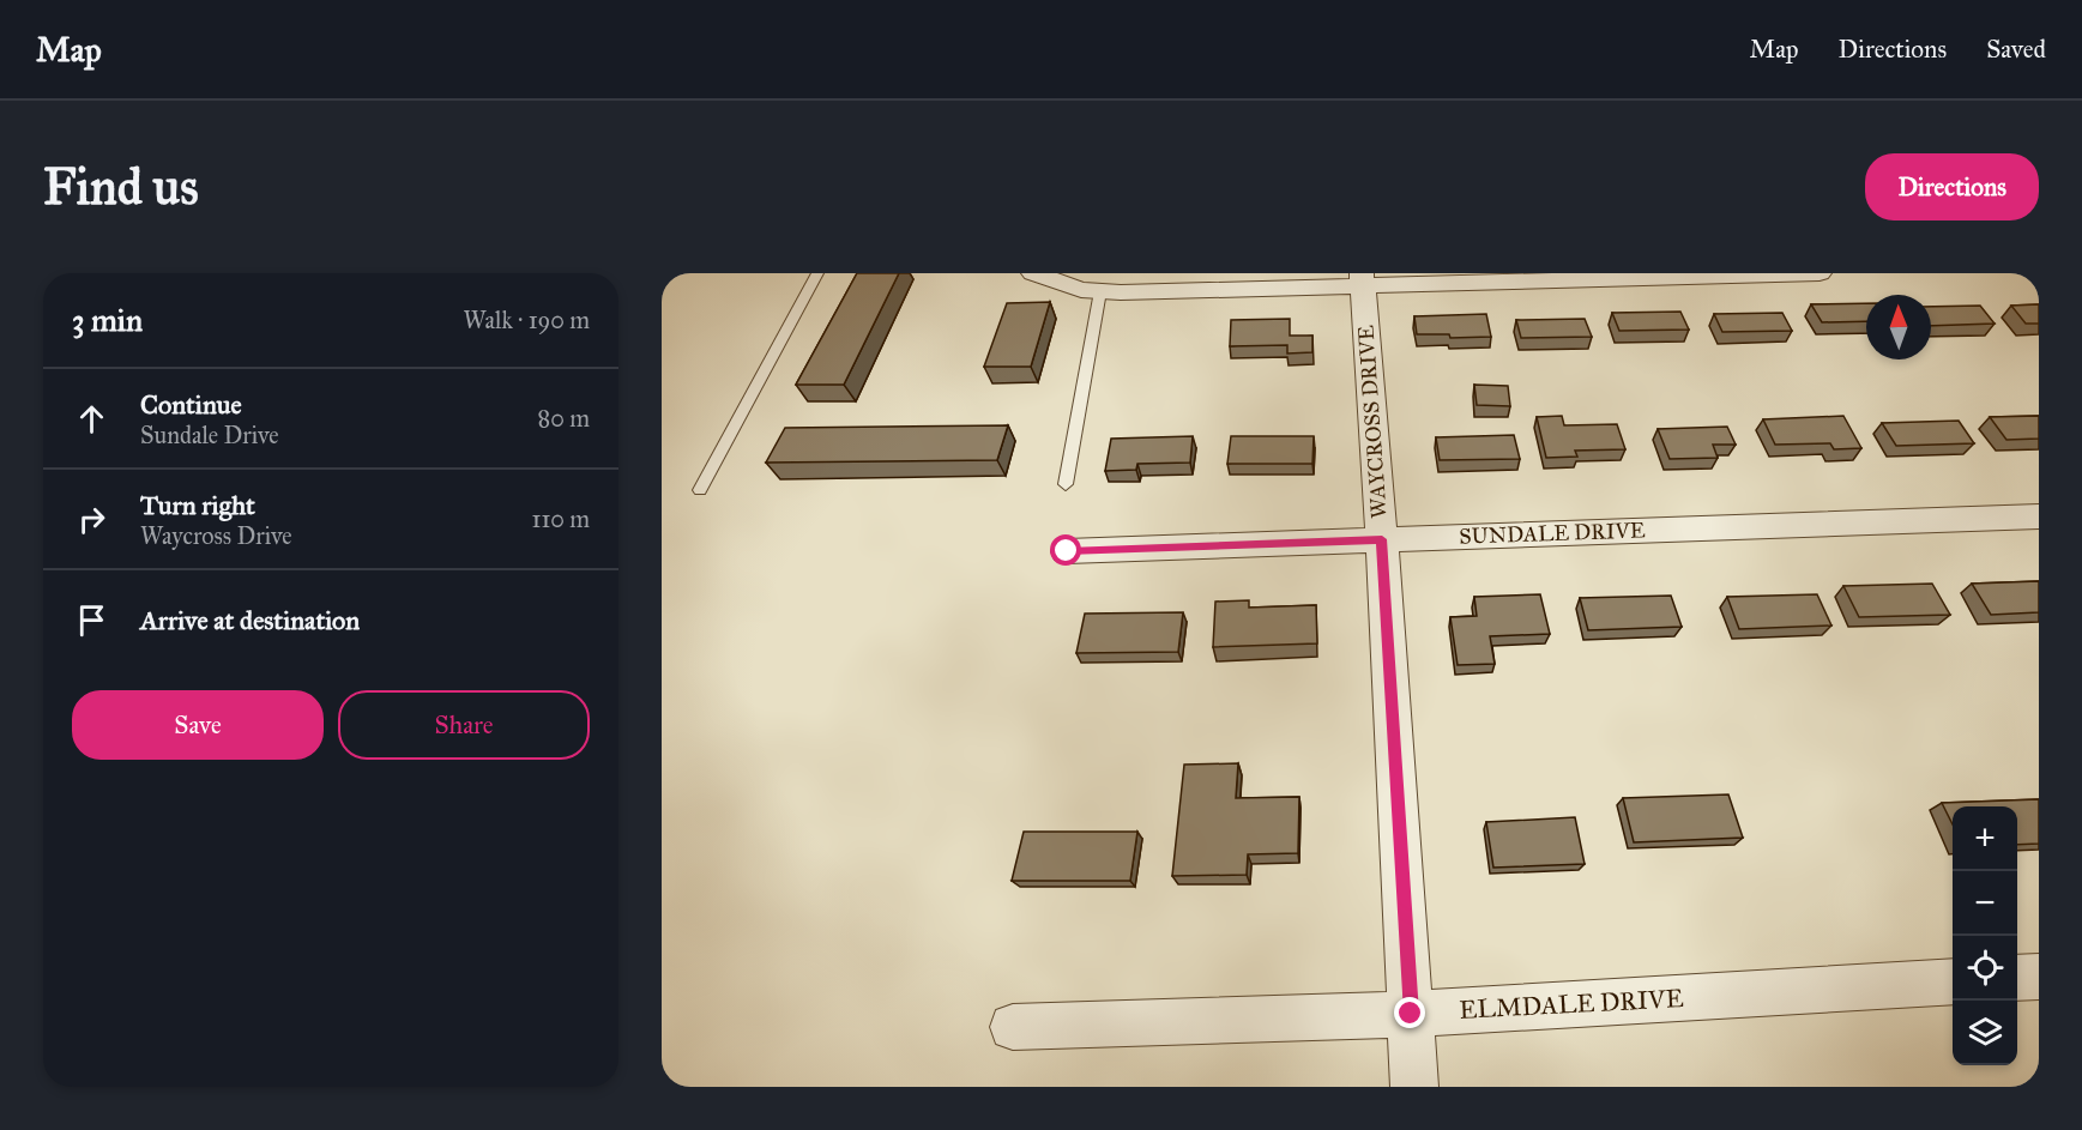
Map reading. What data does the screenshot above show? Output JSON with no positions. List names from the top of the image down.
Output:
{
  "streets": {
    "street": ["WAYCROSS DRIVE", "SUNDALE DRIVE", "ELMDALE DRIVE"]
  },
  "crossings": [
    ["WAYCROSS DRIVE", "SUNDALE DRIVE"],
    ["WAYCROSS DRIVE", "ELMDALE DRIVE"]
  ],
  "north": "top",
  "page": {
    "header": "Map",
    "nav": ["Map", "Directions", "Saved"],
    "buttons": [
      "Directions",
      ["Save", "Share"]
    ],
    "title": "Find us",
    "heading": ["3 min", "Walk · 190 m"],
    "list": [
      ["Continue", "Sundale Drive", "80 m"],
      ["Turn right", "Waycross Drive", "110 m"],
      "Arrive at destination"
    ],
    "map_buttons": ["+", "−"]
  }
}
